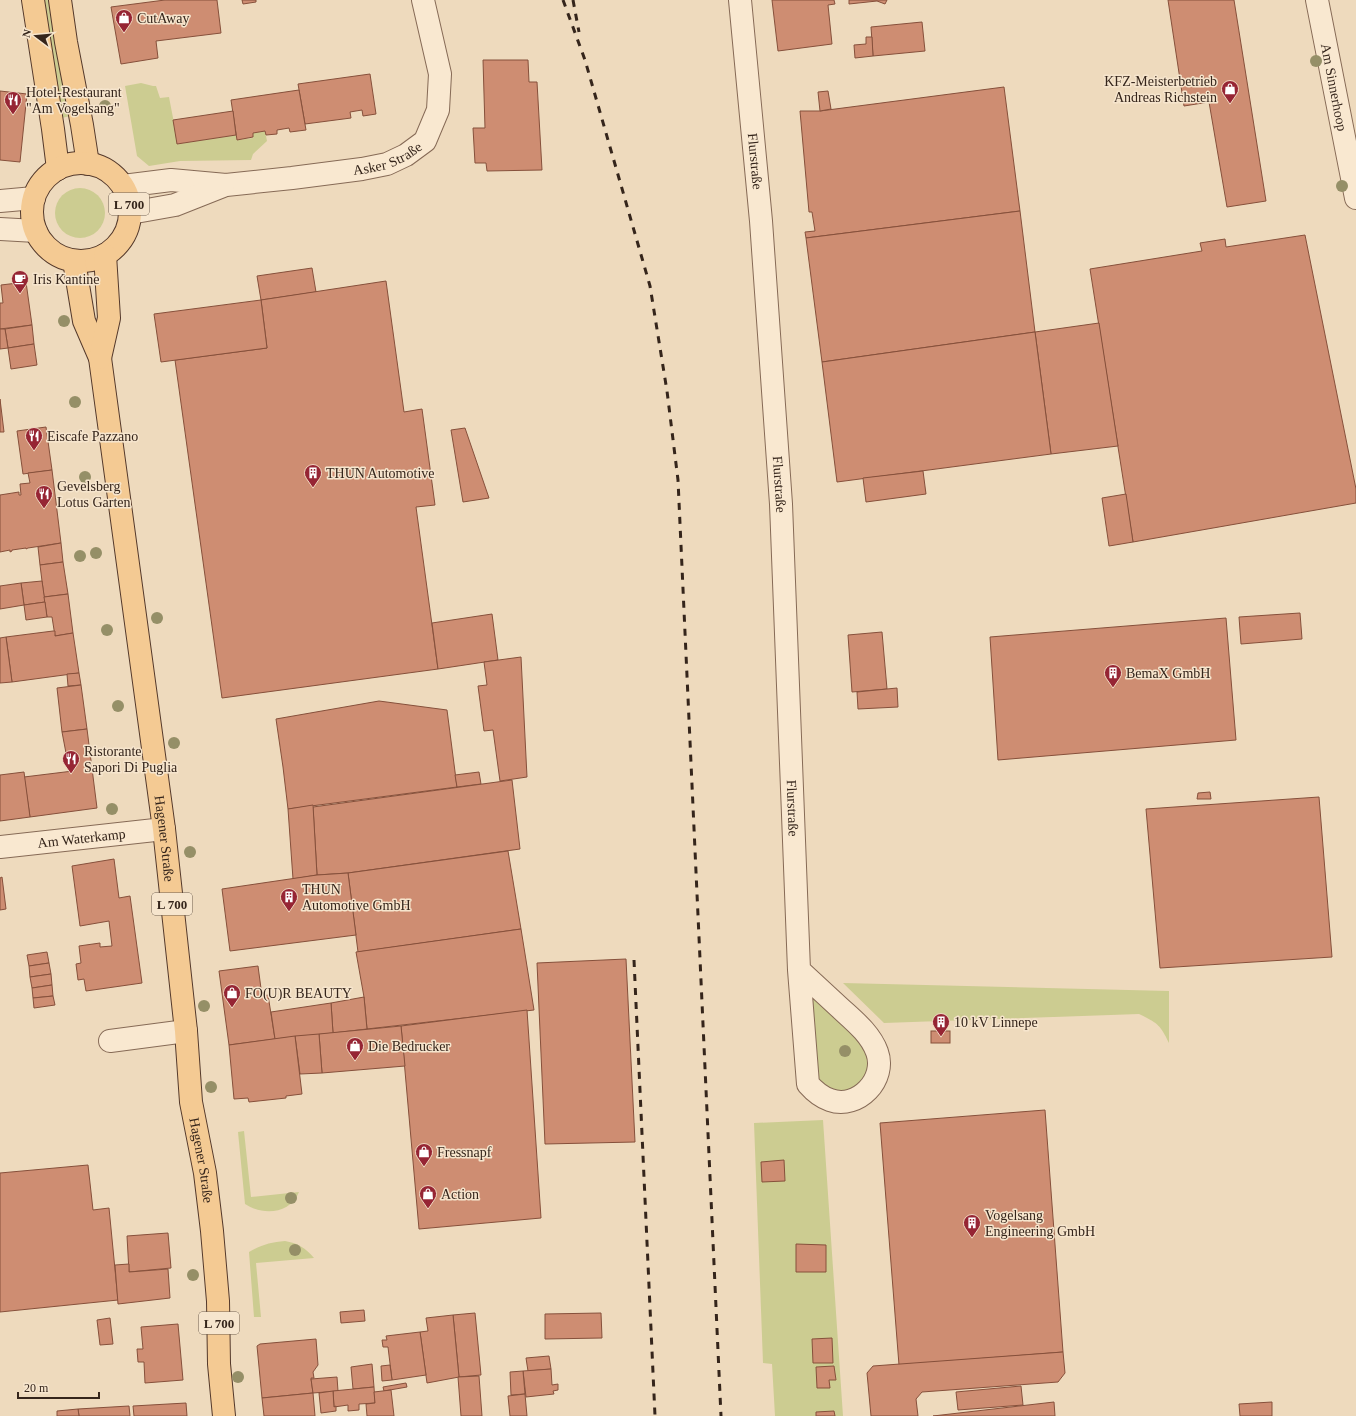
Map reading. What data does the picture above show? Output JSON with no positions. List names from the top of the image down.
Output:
{
  "streets": {
    "main road": ["L 700", "Hagener Straße"],
    "street": [
      "Am Sinnerhoop",
      "Asker Straße",
      "Flurstraße",
      "Am Waterkamp"
    ]
  },
  "crossings": [
    ["Asker Straße", "L 700"],
    ["Asker Straße", "Hagener Straße"],
    ["L 700", "Hagener Straße"],
    ["Am Waterkamp", "Hagener Straße"]
  ],
  "places": {
    "shop": [
      "CutAway",
      "KFZ-Meisterbetrieb Andreas Richstein",
      "FO(U)R BEAUTY",
      "Die Bedrucker",
      "Fressnapf",
      "Action"
    ],
    "restaurant": [
      "Hotel-Restaurant \"Am Vogelsang\"",
      "Eiscafe Pazzano",
      "Gevelsberg Lotus Garten",
      "Ristorante Sapori Di Puglia"
    ],
    "cafe": ["Iris Kantine"],
    "building": [
      "THUN Automotive",
      "BemaX GmbH",
      "THUN Automotive GmbH",
      "10 kV Linnepe",
      "Vogelsang Engineering GmbH"
    ]
  },
  "scale_bar": "20 m",
  "north": "left"
}
